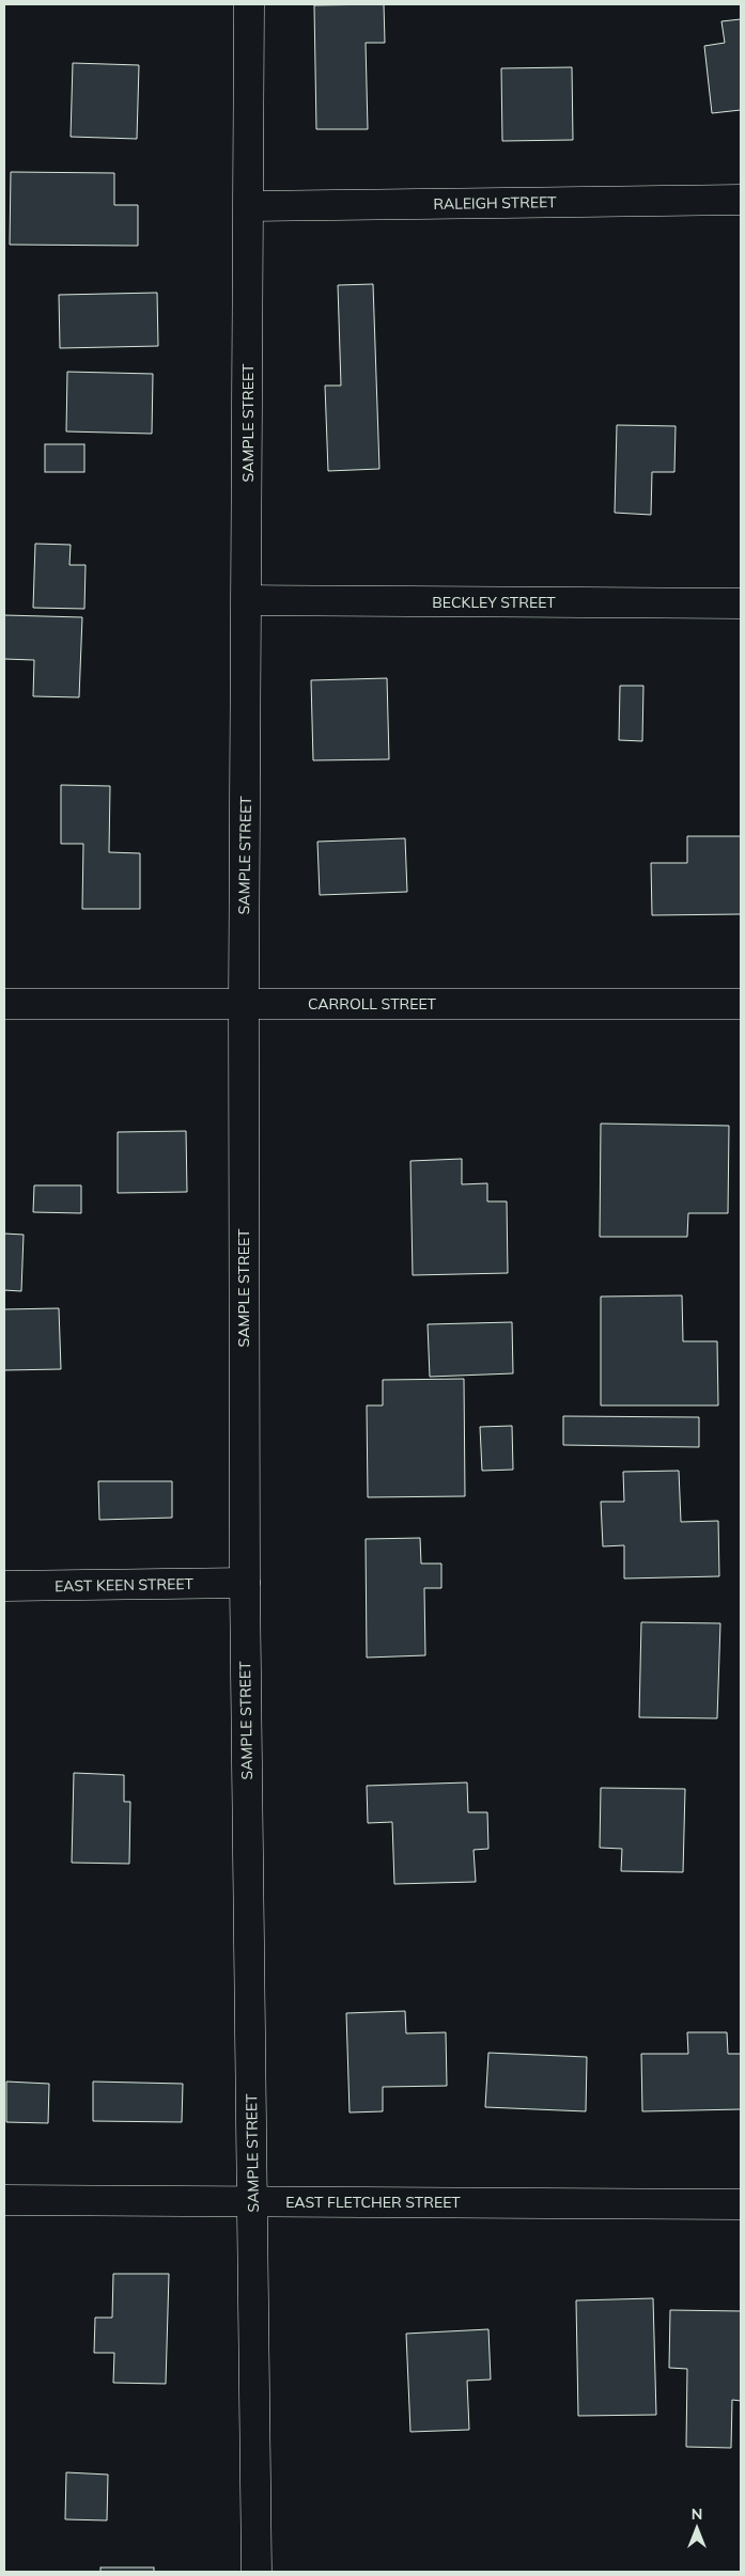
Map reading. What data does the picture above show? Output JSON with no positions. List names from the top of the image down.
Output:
{
  "streets": {
    "street": [
      "RALEIGH STREET",
      "SAMPLE STREET",
      "BECKLEY STREET",
      "CARROLL STREET",
      "EAST KEEN STREET",
      "EAST FLETCHER STREET"
    ]
  },
  "crossings": [
    ["RALEIGH STREET", "SAMPLE STREET"],
    ["SAMPLE STREET", "BECKLEY STREET"],
    ["SAMPLE STREET", "CARROLL STREET"],
    ["SAMPLE STREET", "EAST KEEN STREET"],
    ["SAMPLE STREET", "EAST FLETCHER STREET"]
  ],
  "north": "top"
}
